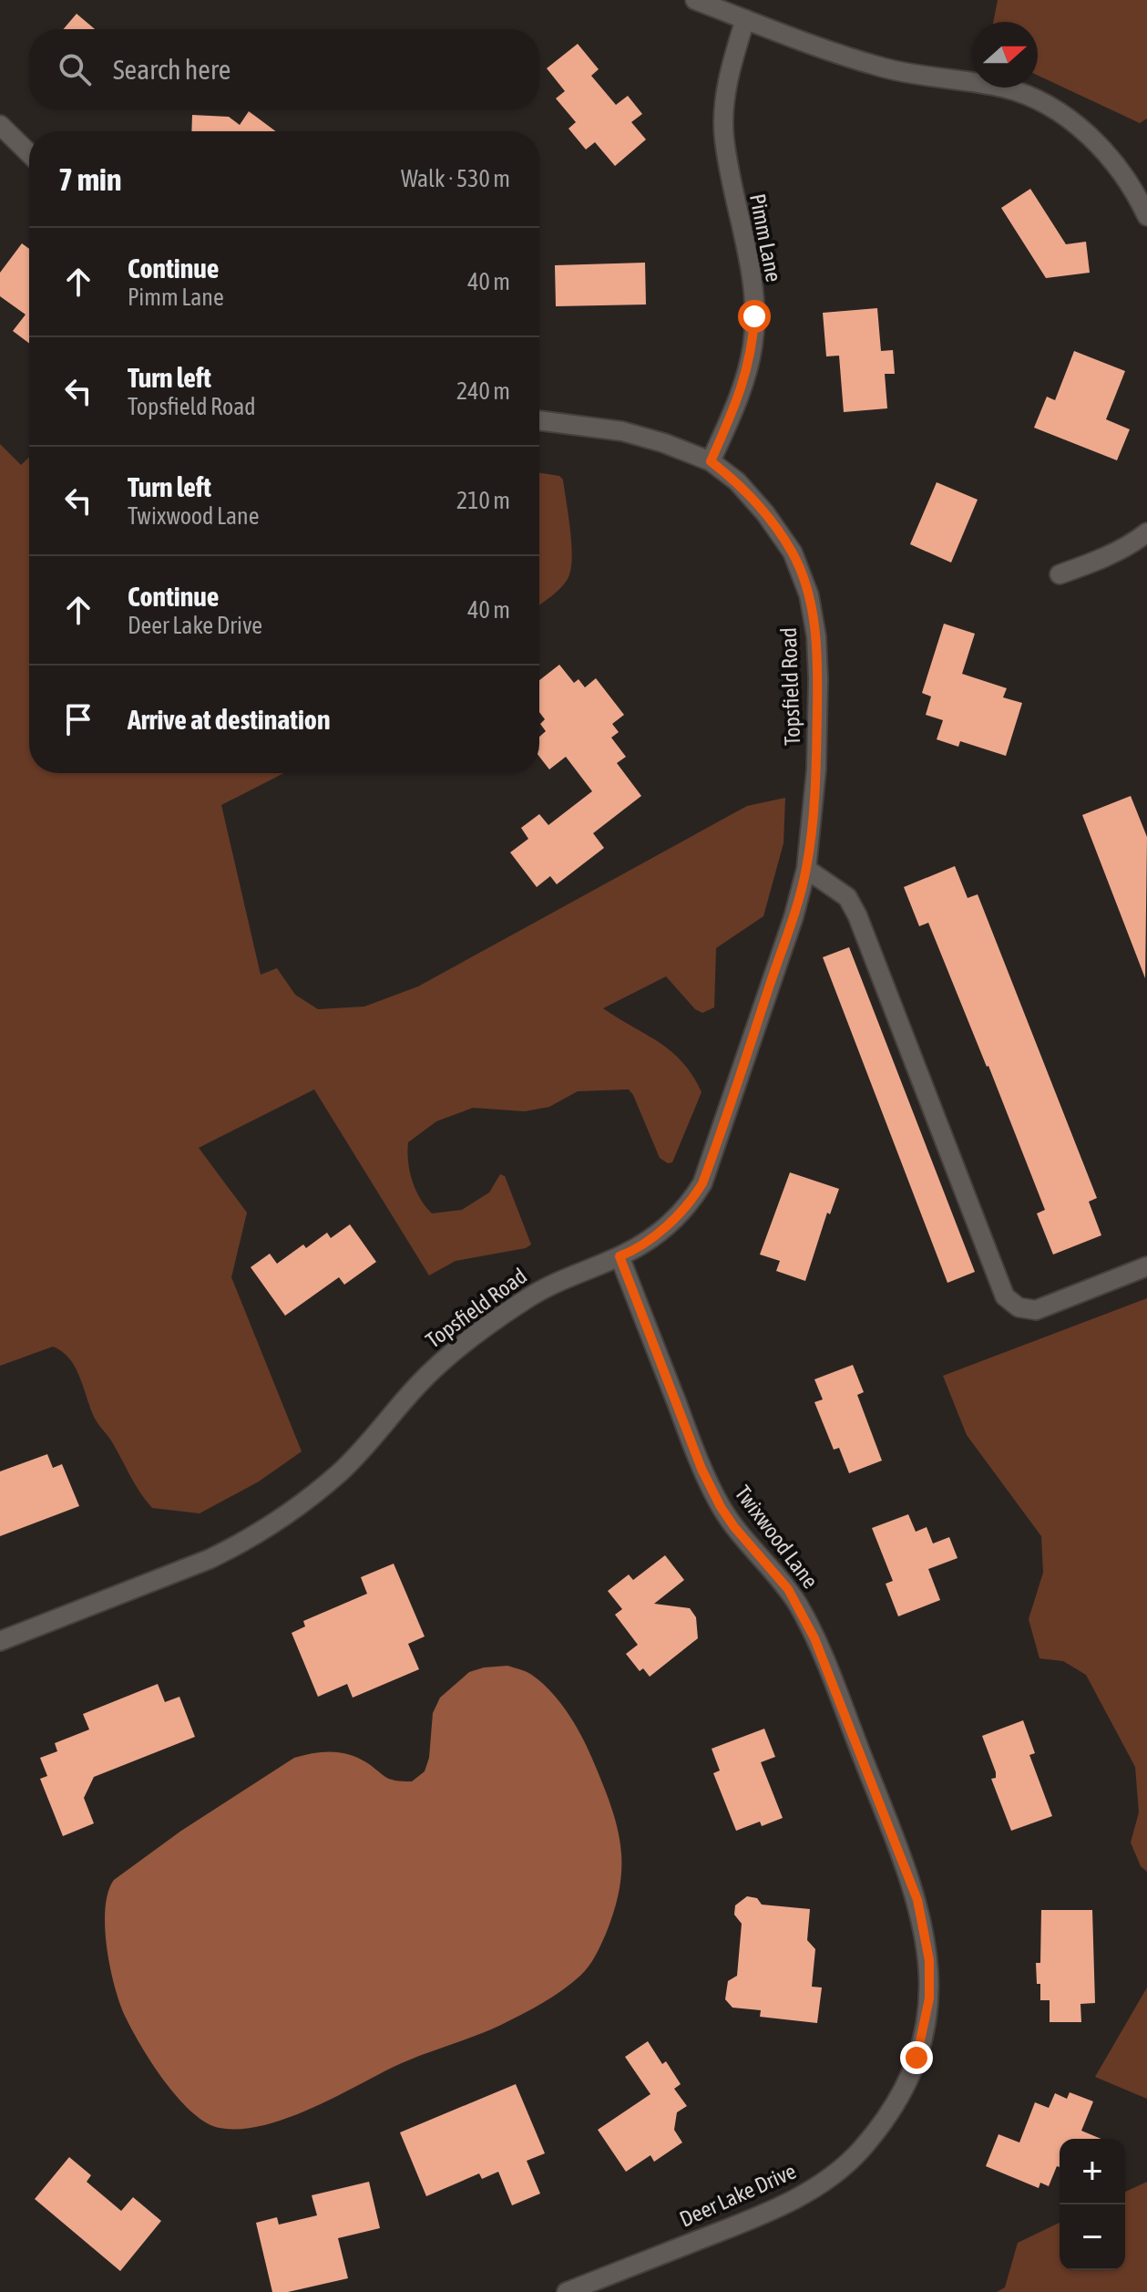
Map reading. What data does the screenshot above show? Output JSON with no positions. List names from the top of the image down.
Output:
{
  "streets": {
    "street": [
      "Pimm Lane",
      "Topsfield Road",
      "Twixwood Lane",
      "Deer Lake Drive"
    ]
  },
  "crossings": [
    ["Pimm Lane", "Topsfield Road"],
    ["Topsfield Road", "Twixwood Lane"],
    ["Twixwood Lane", "Deer Lake Drive"]
  ],
  "north": "right",
  "page": {
    "search": "Search here",
    "heading": ["7 min", "Walk · 530 m"],
    "list": [
      ["Continue", "Pimm Lane", "40 m"],
      ["Turn left", "Topsfield Road", "240 m"],
      ["Turn left", "Twixwood Lane", "210 m"],
      ["Continue", "Deer Lake Drive", "40 m"],
      "Arrive at destination"
    ],
    "map_buttons": ["+", "−"]
  }
}
